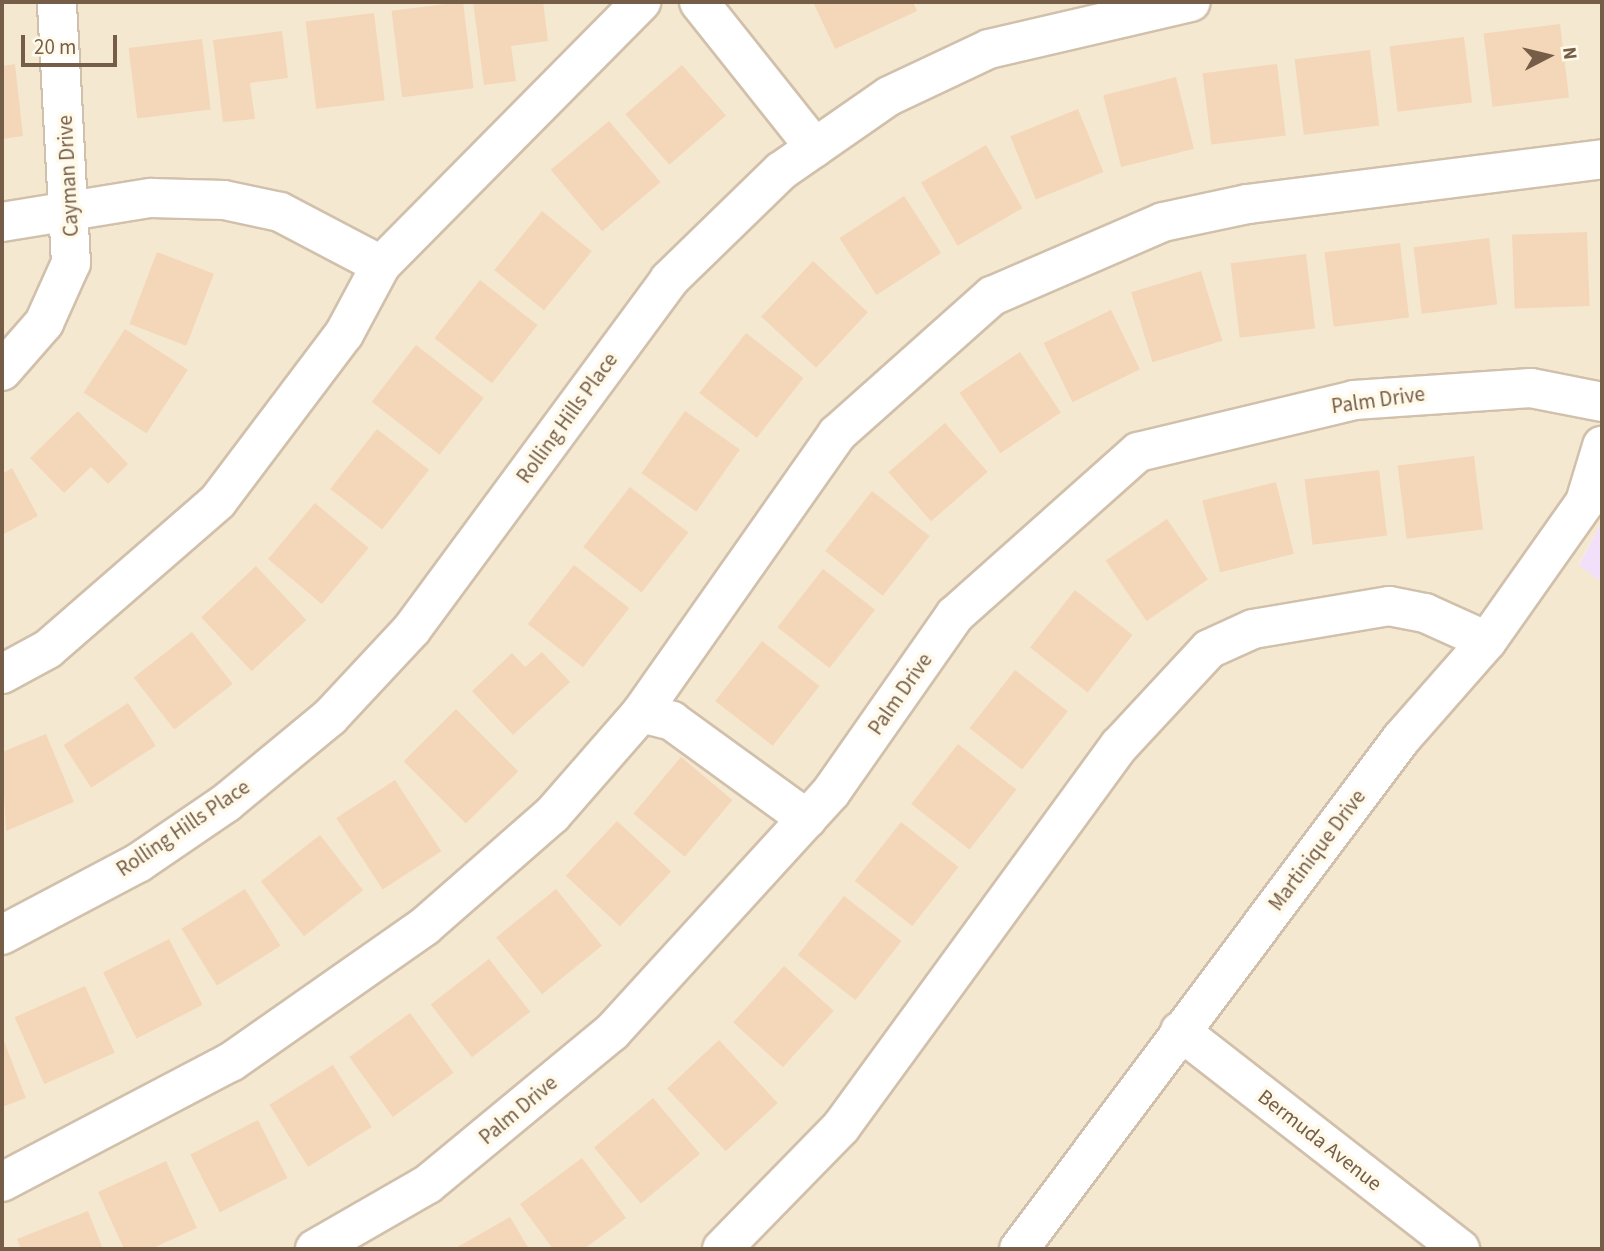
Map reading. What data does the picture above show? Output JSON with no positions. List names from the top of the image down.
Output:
{
  "streets": {
    "street": [
      "Cayman Drive",
      "Palm Drive",
      "Rolling Hills Place",
      "Martinique Drive",
      "Bermuda Avenue"
    ]
  },
  "crossings": [
    ["Martinique Drive", "Bermuda Avenue"]
  ],
  "scale_bar": "20 m",
  "north": "right"
}
